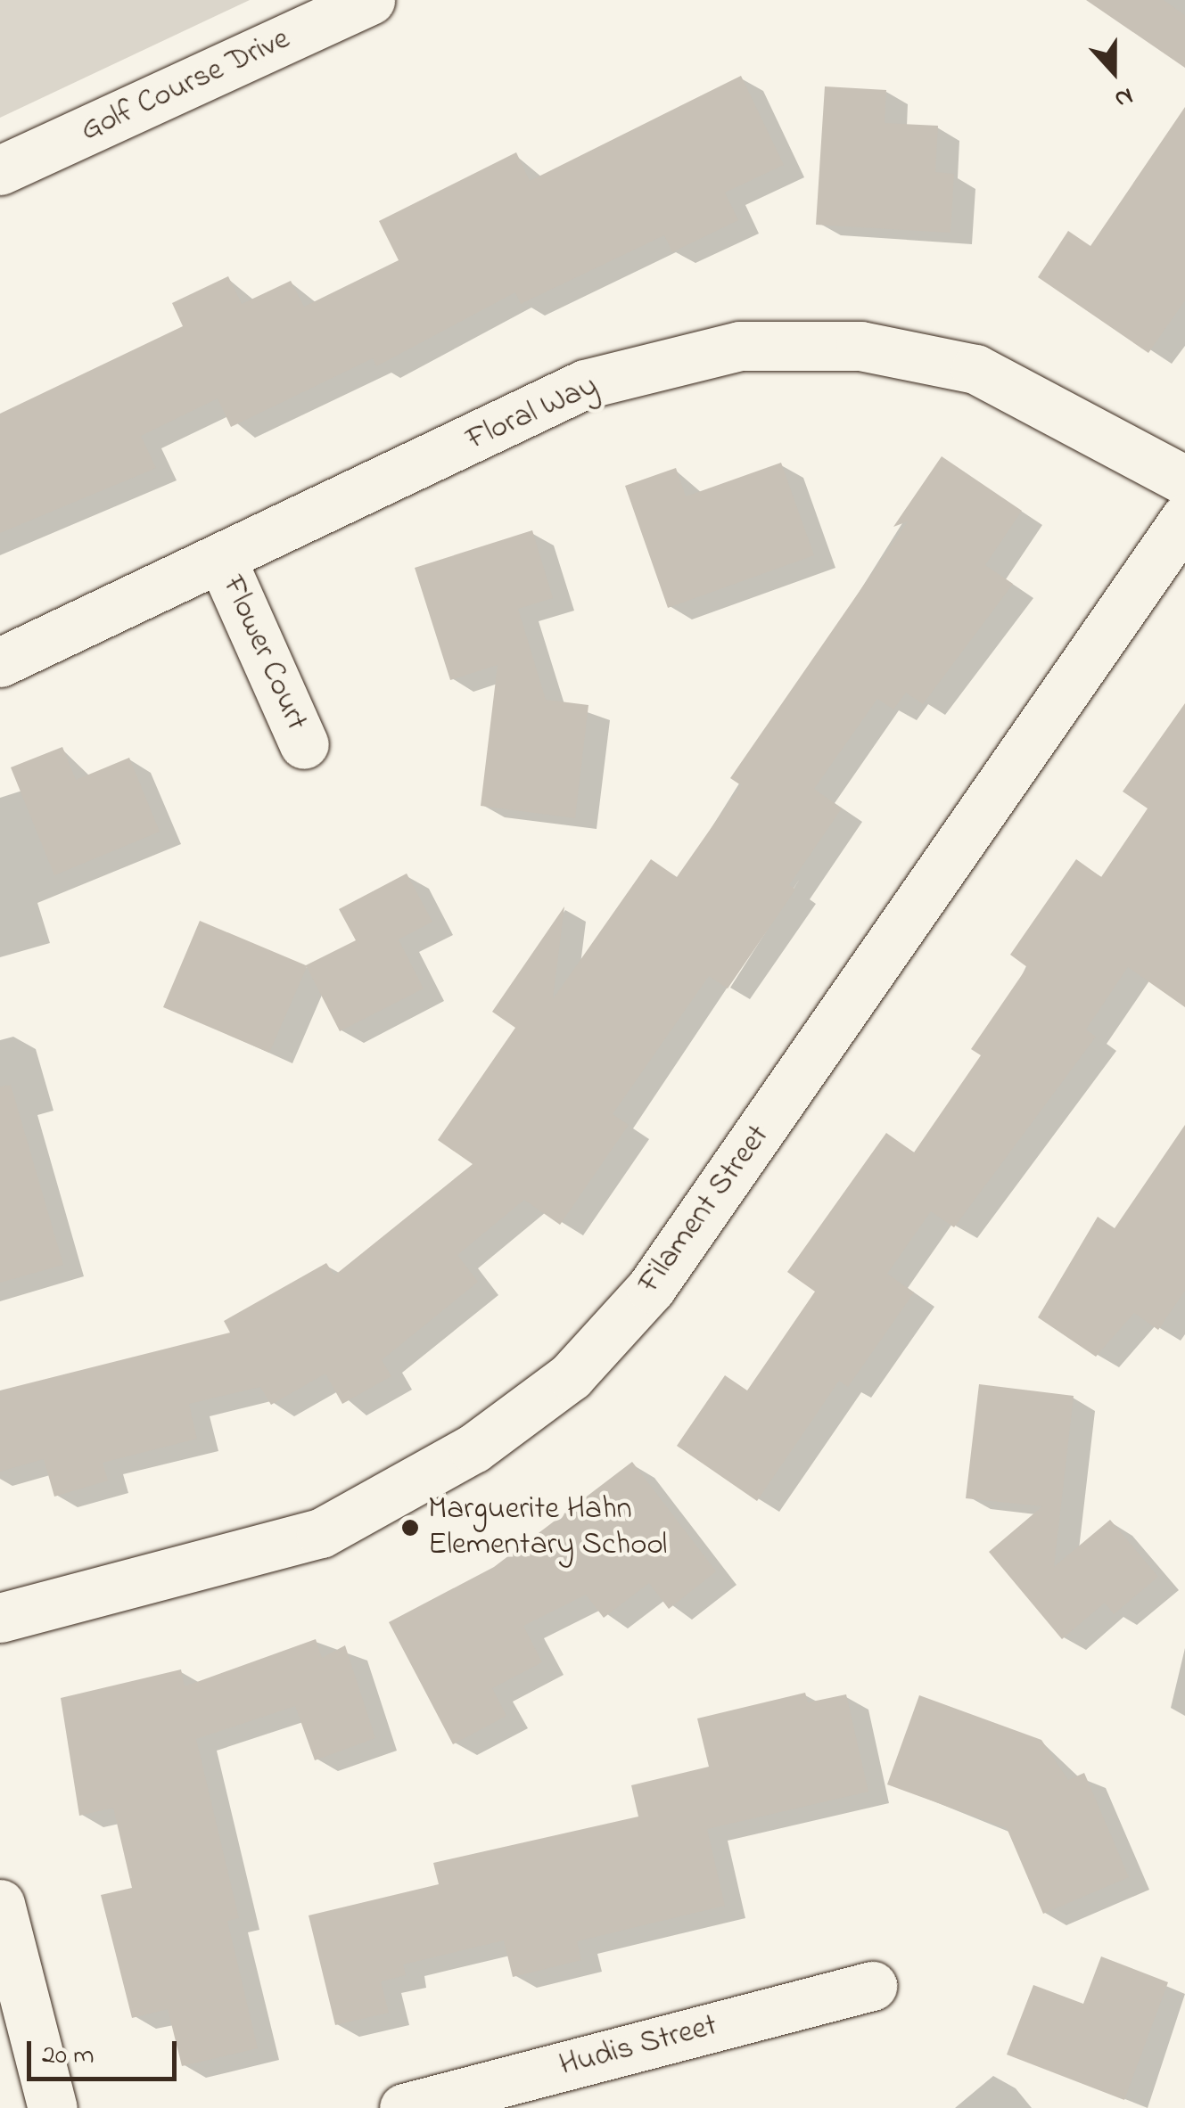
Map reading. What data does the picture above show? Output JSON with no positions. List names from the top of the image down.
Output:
{
  "streets": {
    "street": [
      "Golf Course Drive",
      "Floral Way",
      "Flower Court",
      "Filament Street",
      "Hudis Street"
    ]
  },
  "crossings": [
    ["Floral Way", "Flower Court"]
  ],
  "places": ["Marguerite Hahn Elementary School"],
  "scale_bar": "20 m",
  "north": "bottom"
}
